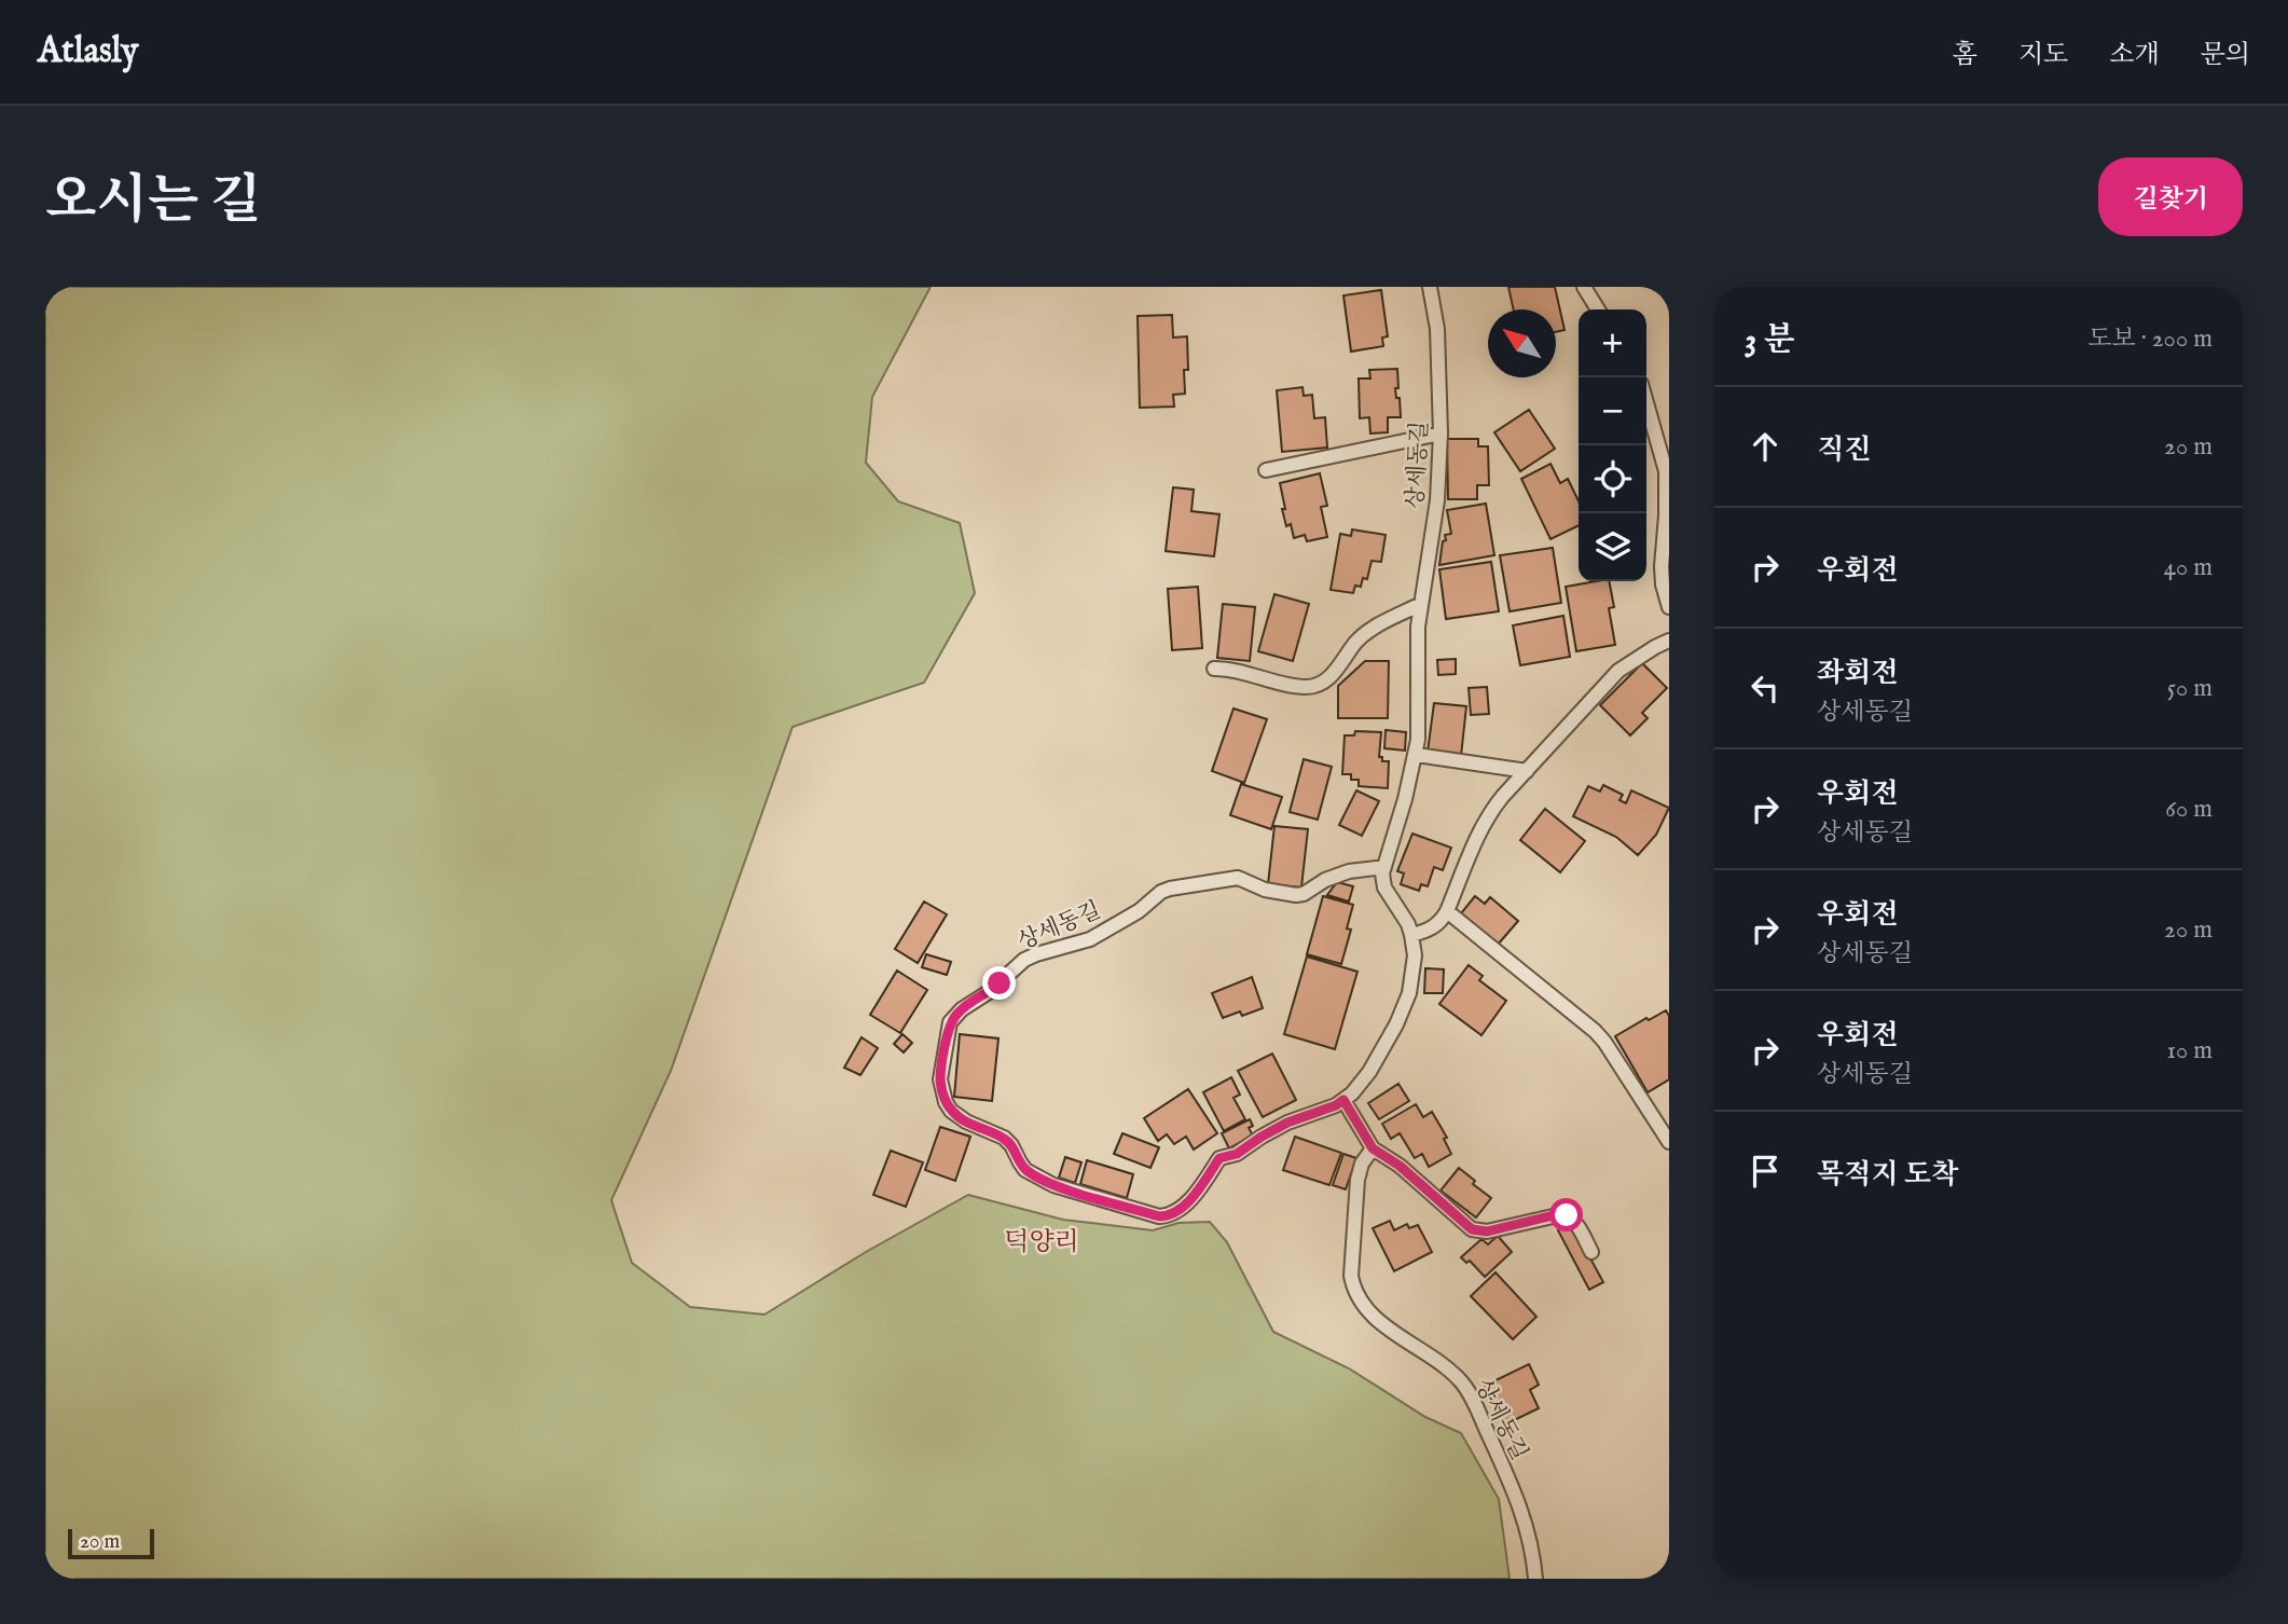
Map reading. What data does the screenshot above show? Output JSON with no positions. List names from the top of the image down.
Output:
{
  "streets": {
    "lane": ["상세동길"]
  },
  "districts": ["덕양리"],
  "scale_bar": "20 m",
  "north": "top left",
  "page": {
    "header": "Atlasly",
    "nav": [
      "홈",
      "지도",
      "소개",
      "문의"
    ],
    "title": "오시는 길",
    "buttons": "길찾기",
    "heading": ["3 분", "도보 · 200 m"],
    "map_buttons": ["+", "−"],
    "list": [
      ["직진", "20 m"],
      ["우회전", "40 m"],
      ["좌회전", "상세동길", "50 m"],
      ["우회전", "상세동길", "60 m"],
      ["우회전", "상세동길", "20 m"],
      ["우회전", "상세동길", "10 m"],
      "목적지 도착"
    ],
    "scale": "20 m"
  }
}
